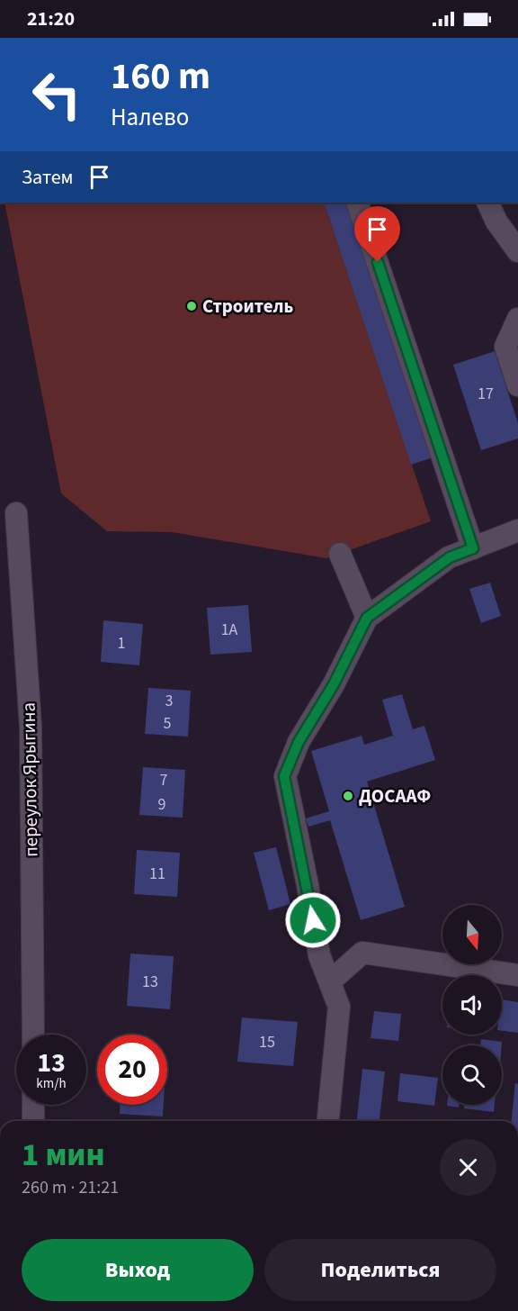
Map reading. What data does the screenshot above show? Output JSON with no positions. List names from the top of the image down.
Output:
{
  "streets": {
    "street": ["переулок Ярыгина"]
  },
  "places": ["Строитель", "ДОСААФ"],
  "house_numbers": [
    "17",
    "1А",
    "1",
    "3",
    "5",
    "7",
    "9",
    "11",
    "13",
    "15"
  ],
  "north": "bottom",
  "page": {
    "status": "21:20",
    "turn": ["160 m", "Налево"],
    "then": "Затем",
    "speed": "13 km/h",
    "limit": "20",
    "heading": ["1 мин", "260 m · 21:21"],
    "buttons": ["Выход", "Поделиться"]
  }
}
